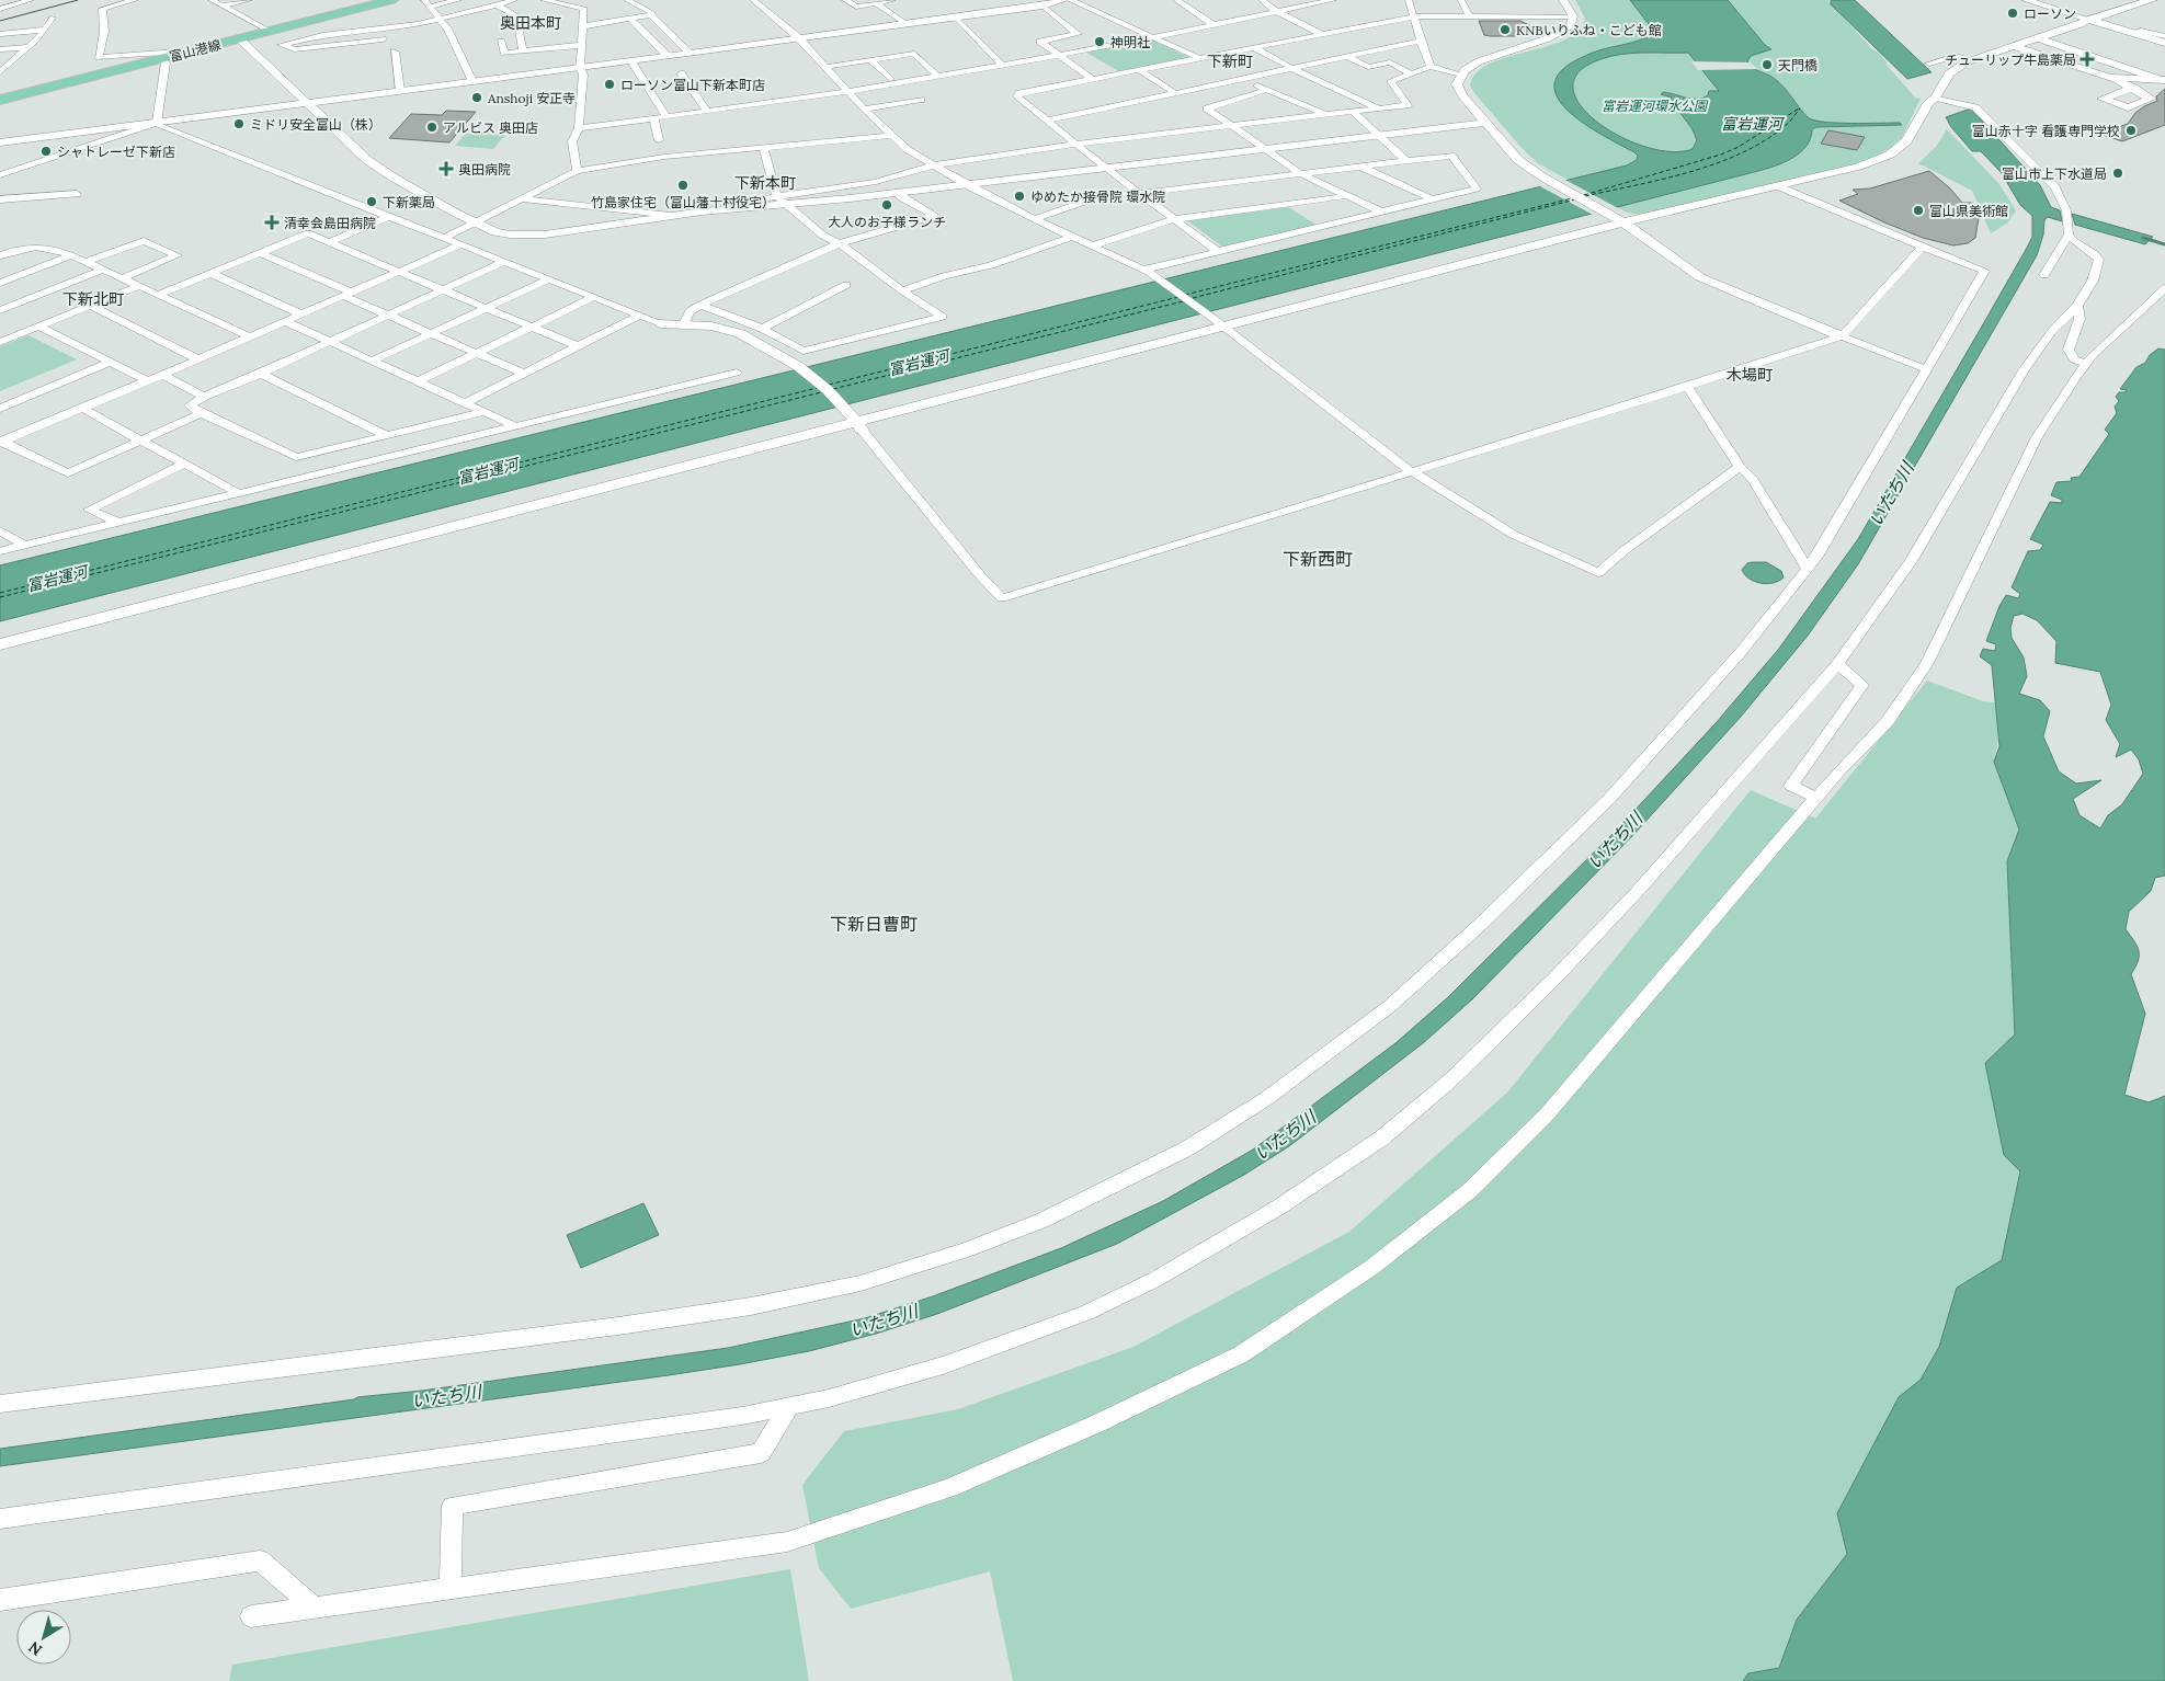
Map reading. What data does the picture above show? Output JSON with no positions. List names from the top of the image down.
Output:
{
  "streets": {
    "main road": ["富山港線"]
  },
  "districts": [
    "奥田本町",
    "下新町",
    "下新本町",
    "下新北町",
    "木場町",
    "下新西町",
    "下新日曹町"
  ],
  "water": ["富岩運河", "いたち川"],
  "parks": ["富岩運河環水公園"],
  "places": {
    "other": [
      "ローソン",
      "KNBいりふね・こども館",
      "神明社",
      "天門橋",
      "ローソン富山下新本町店",
      "Anshoji 安正寺",
      "ミドリ安全富山（株）",
      "アルビス 奥田店",
      "富山赤十字 看護専門学校",
      "シャトレーゼ下新店",
      "富山市上下水道局",
      "竹島家住宅（富山藩十村役宅）",
      "ゆめたか接骨院 環水院",
      "下新薬局",
      "大人のお子様ランチ",
      "富山県美術館"
    ],
    "health": ["チューリップ牛島薬局", "奥田病院", "清幸会島田病院"]
  },
  "north": "bottom left"
}
